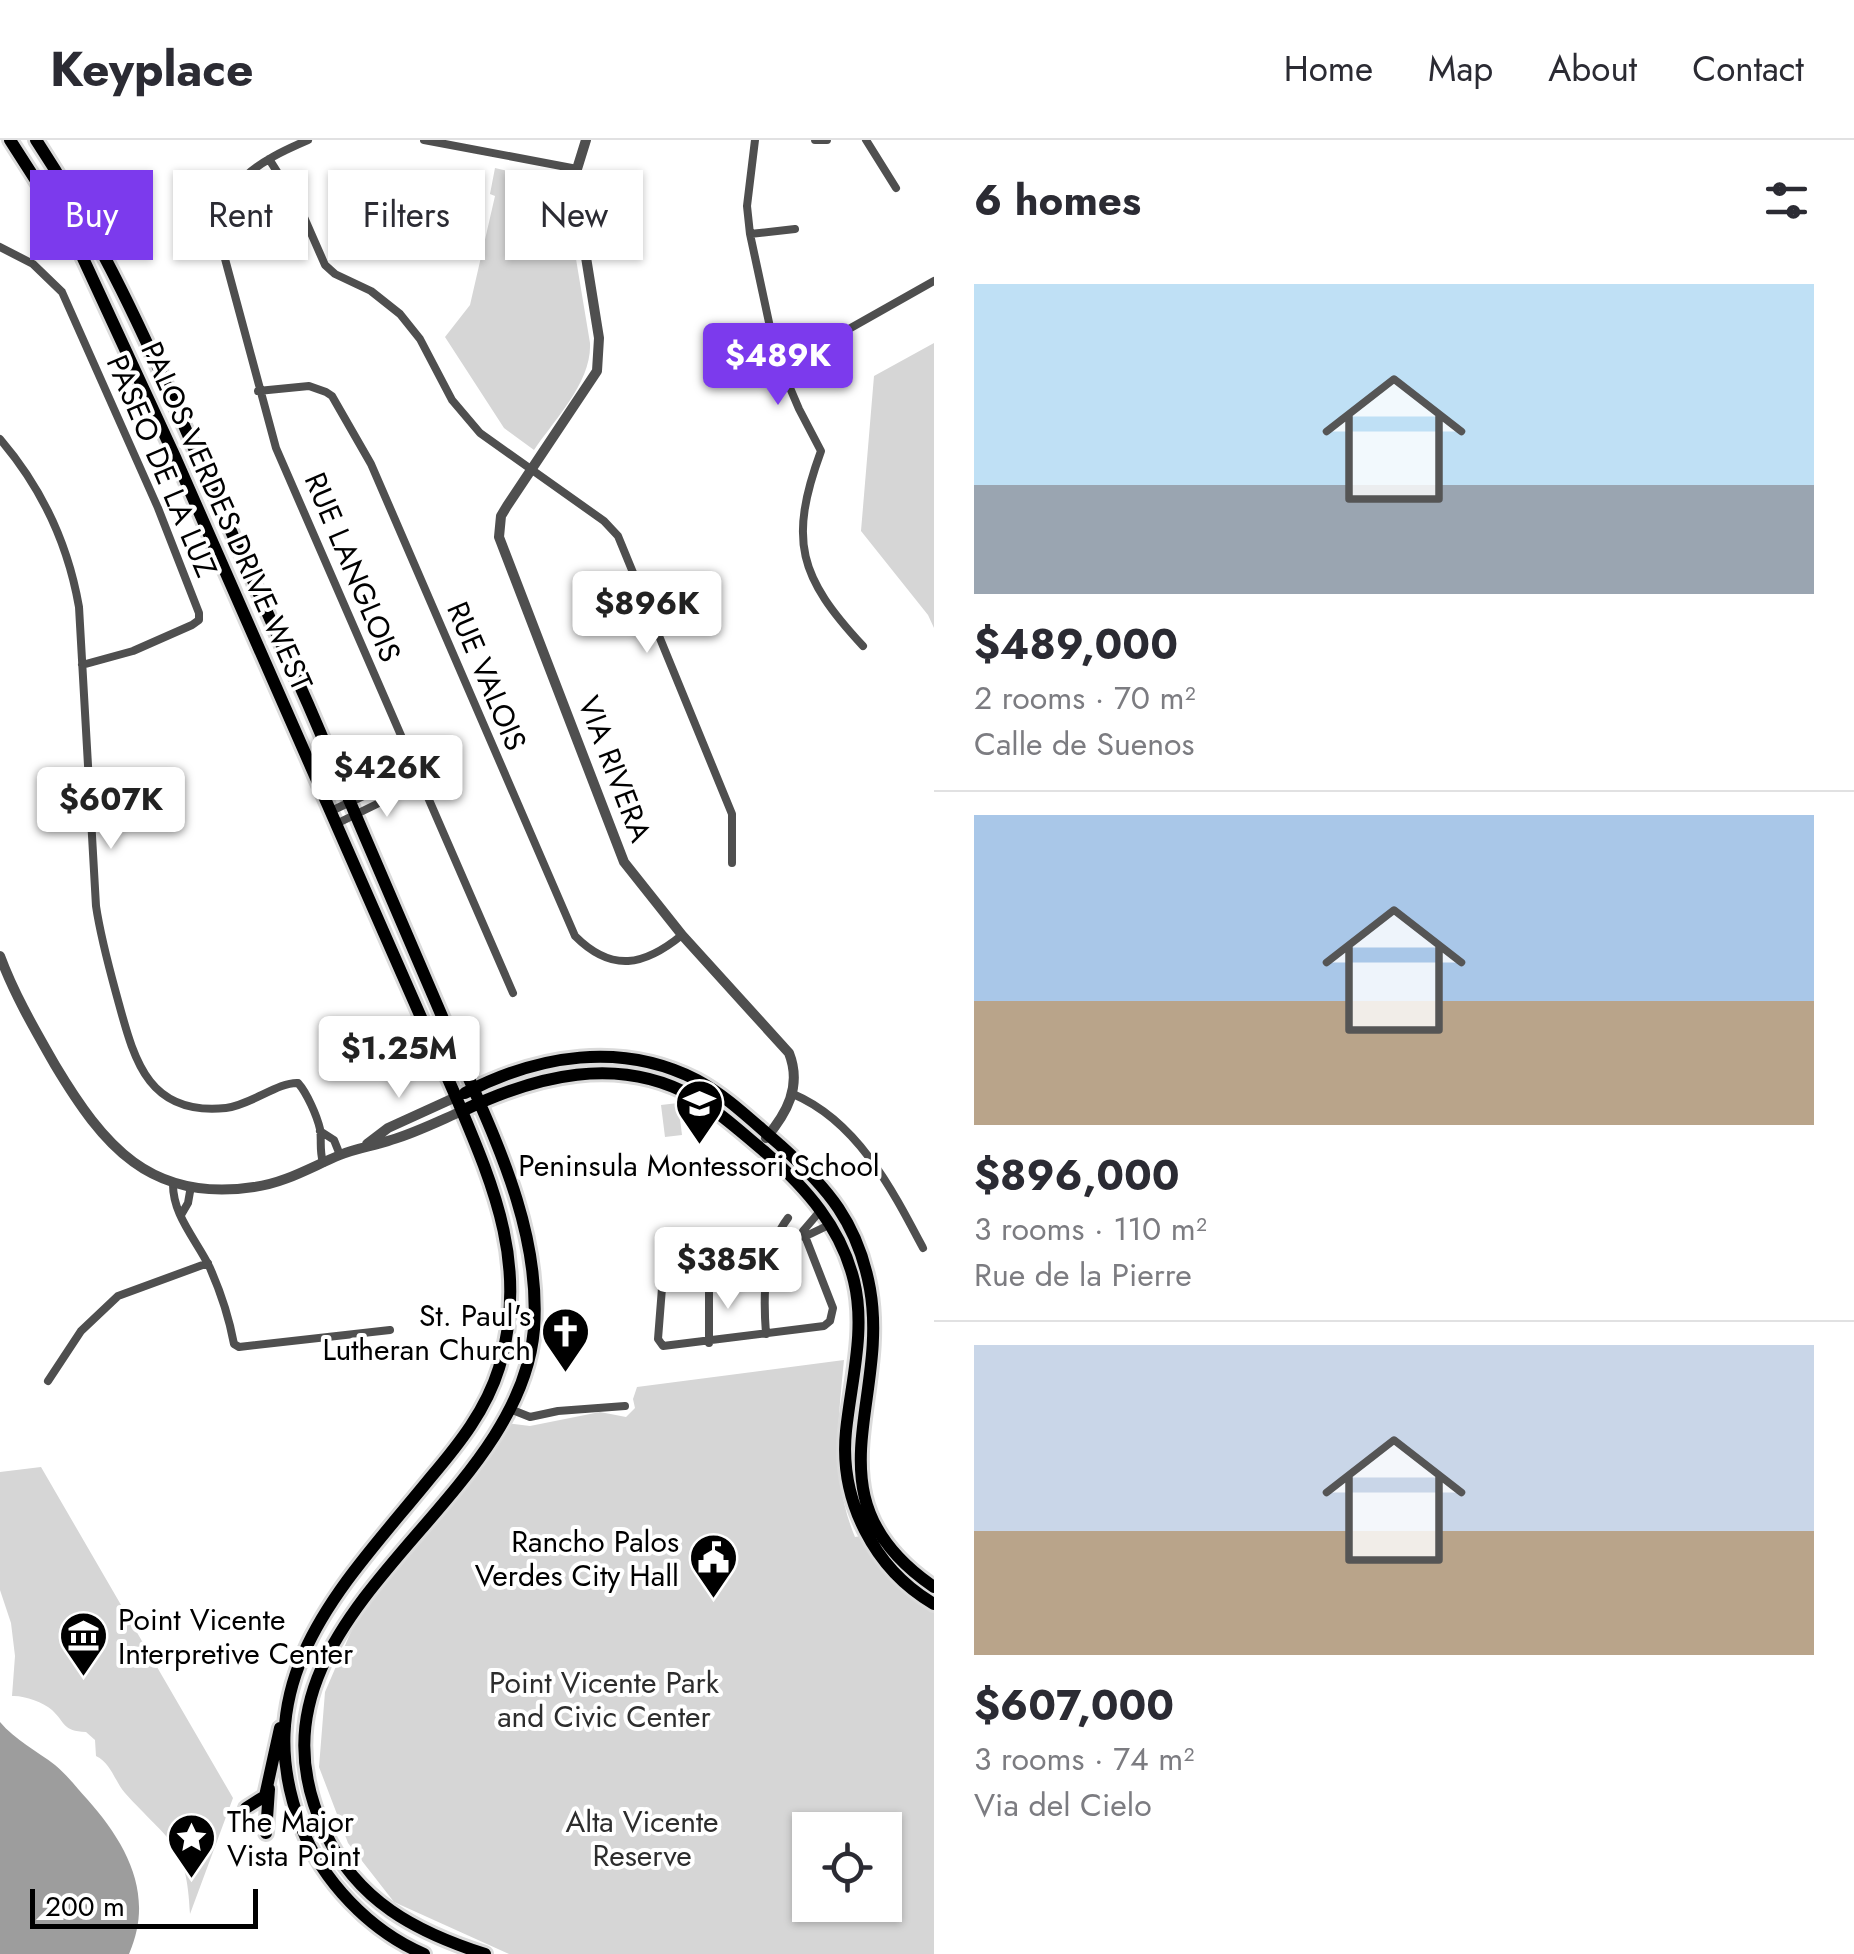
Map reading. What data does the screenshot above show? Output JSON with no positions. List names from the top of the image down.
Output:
{
  "streets": {
    "main road": ["PALOS VERDES DRIVE WEST"],
    "street": [
      "PASEO DE LA LUZ",
      "RUE LANGLOIS",
      "RUE VALOIS",
      "VIA RIVERA"
    ]
  },
  "crossings": [
    ["RUE LANGLOIS", "RUE VALOIS"],
    ["RUE VALOIS", "VIA RIVERA"]
  ],
  "parks": ["Point Vicente Park and Civic Center", "Alta Vicente Reserve"],
  "places": {
    "school or university": ["Peninsula Montessori School"],
    "church": ["St. Paul's Lutheran Church"],
    "public building": ["Rancho Palos Verdes City Hall"],
    "museum": ["Point Vicente Interpretive Center"],
    "place": ["The Major Vista Point"]
  },
  "scale_bar": "200 m",
  "page": {
    "header": "Keyplace",
    "nav": [
      "Home",
      "Map",
      "About",
      "Contact"
    ],
    "heading": "6 homes",
    "chip": [
      "Buy",
      "Rent",
      "Filters",
      "New"
    ],
    "list": [
      {
        "name": "$489,000",
        "note": "2 rooms · 70 m² · Calle de Suenos"
      },
      {
        "name": "$896,000",
        "note": "3 rooms · 110 m² · Rue de la Pierre"
      },
      {
        "name": "$607,000",
        "note": "3 rooms · 74 m² · Via del Cielo"
      }
    ],
    "price": [
      "$489K",
      "$896K",
      "$426K",
      "$607K",
      "$1.25M",
      "$385K"
    ],
    "scale": "200 m"
  }
}
